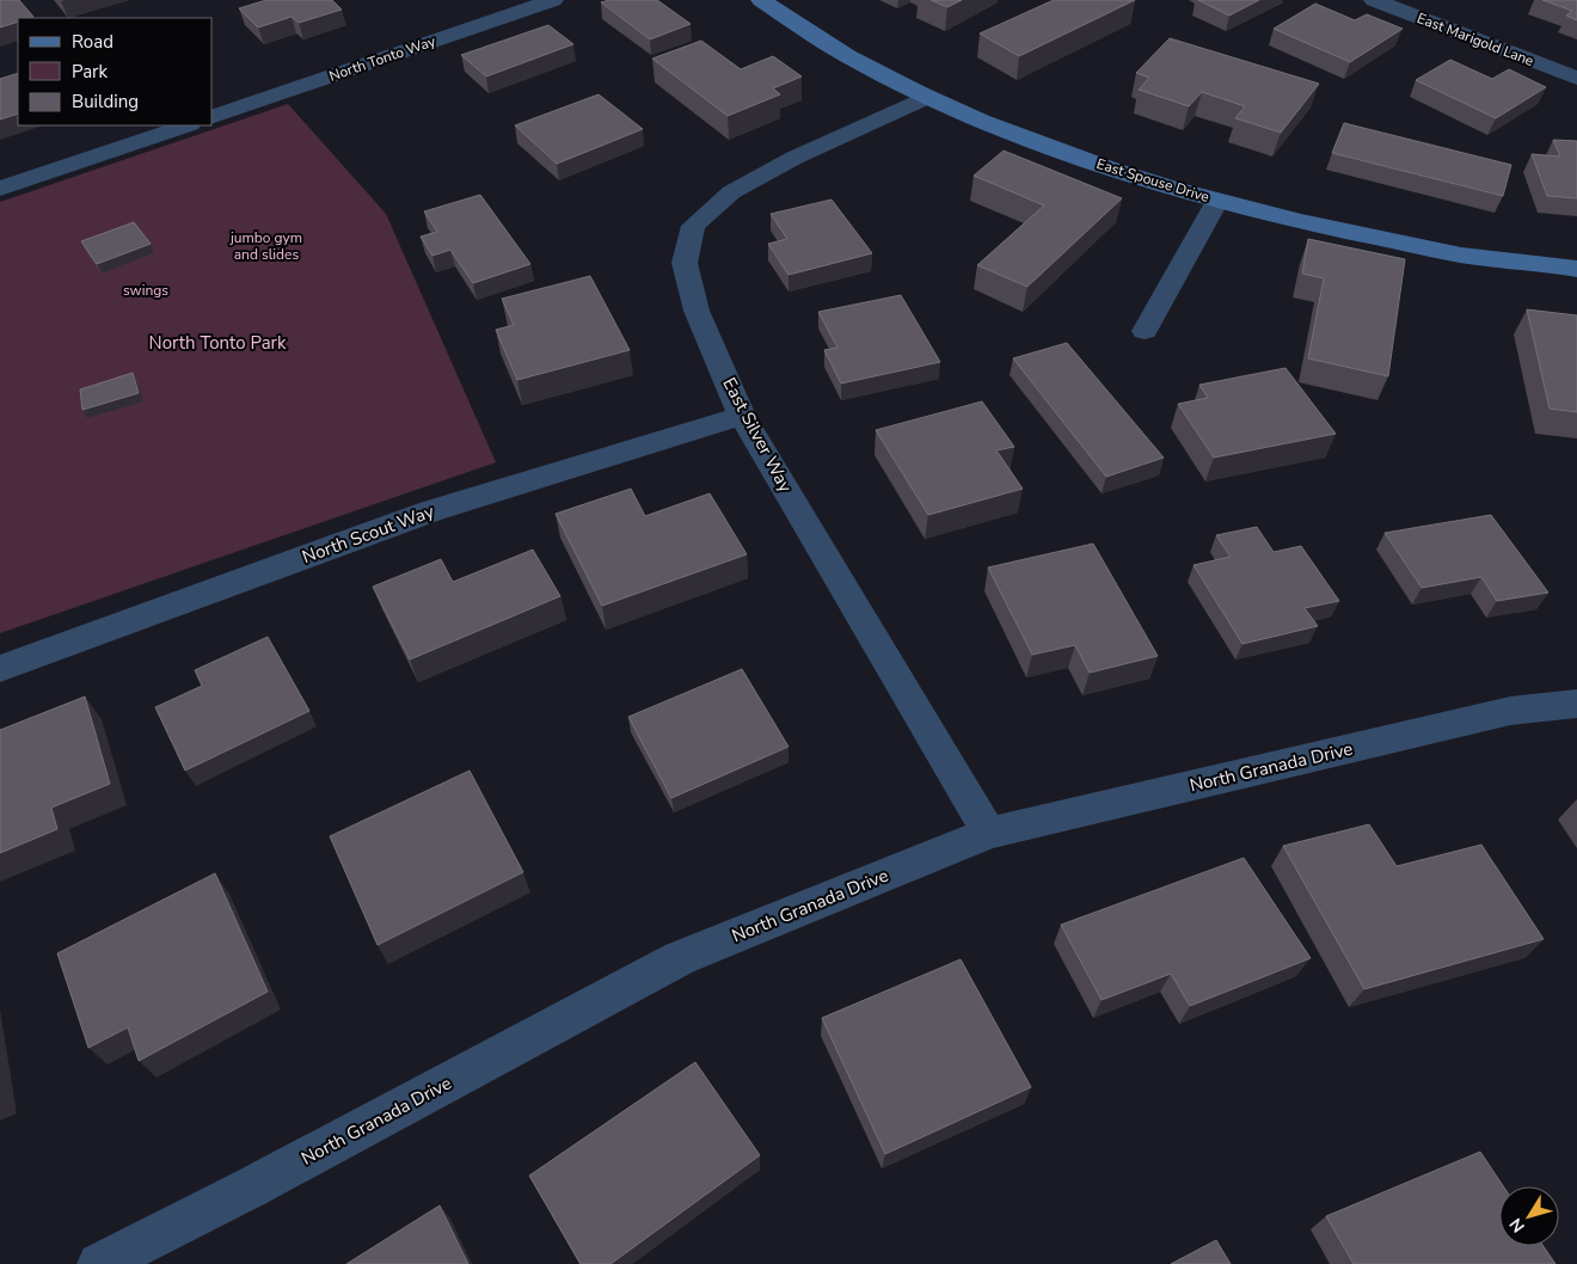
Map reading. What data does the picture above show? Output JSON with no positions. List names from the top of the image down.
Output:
{
  "streets": {
    "main road": ["East Spouse Drive"],
    "street": [
      "East Marigold Lane",
      "North Tonto Way",
      "East Silver Way",
      "North Scout Way",
      "North Granada Drive"
    ]
  },
  "crossings": [
    ["East Spouse Drive", "East Silver Way"],
    ["East Silver Way", "North Scout Way"],
    ["East Silver Way", "North Granada Drive"]
  ],
  "parks": ["jumbo gym and slides", "swings", "North Tonto Park"],
  "legend": ["Road", "Park", "Building"],
  "north": "bottom left"
}
